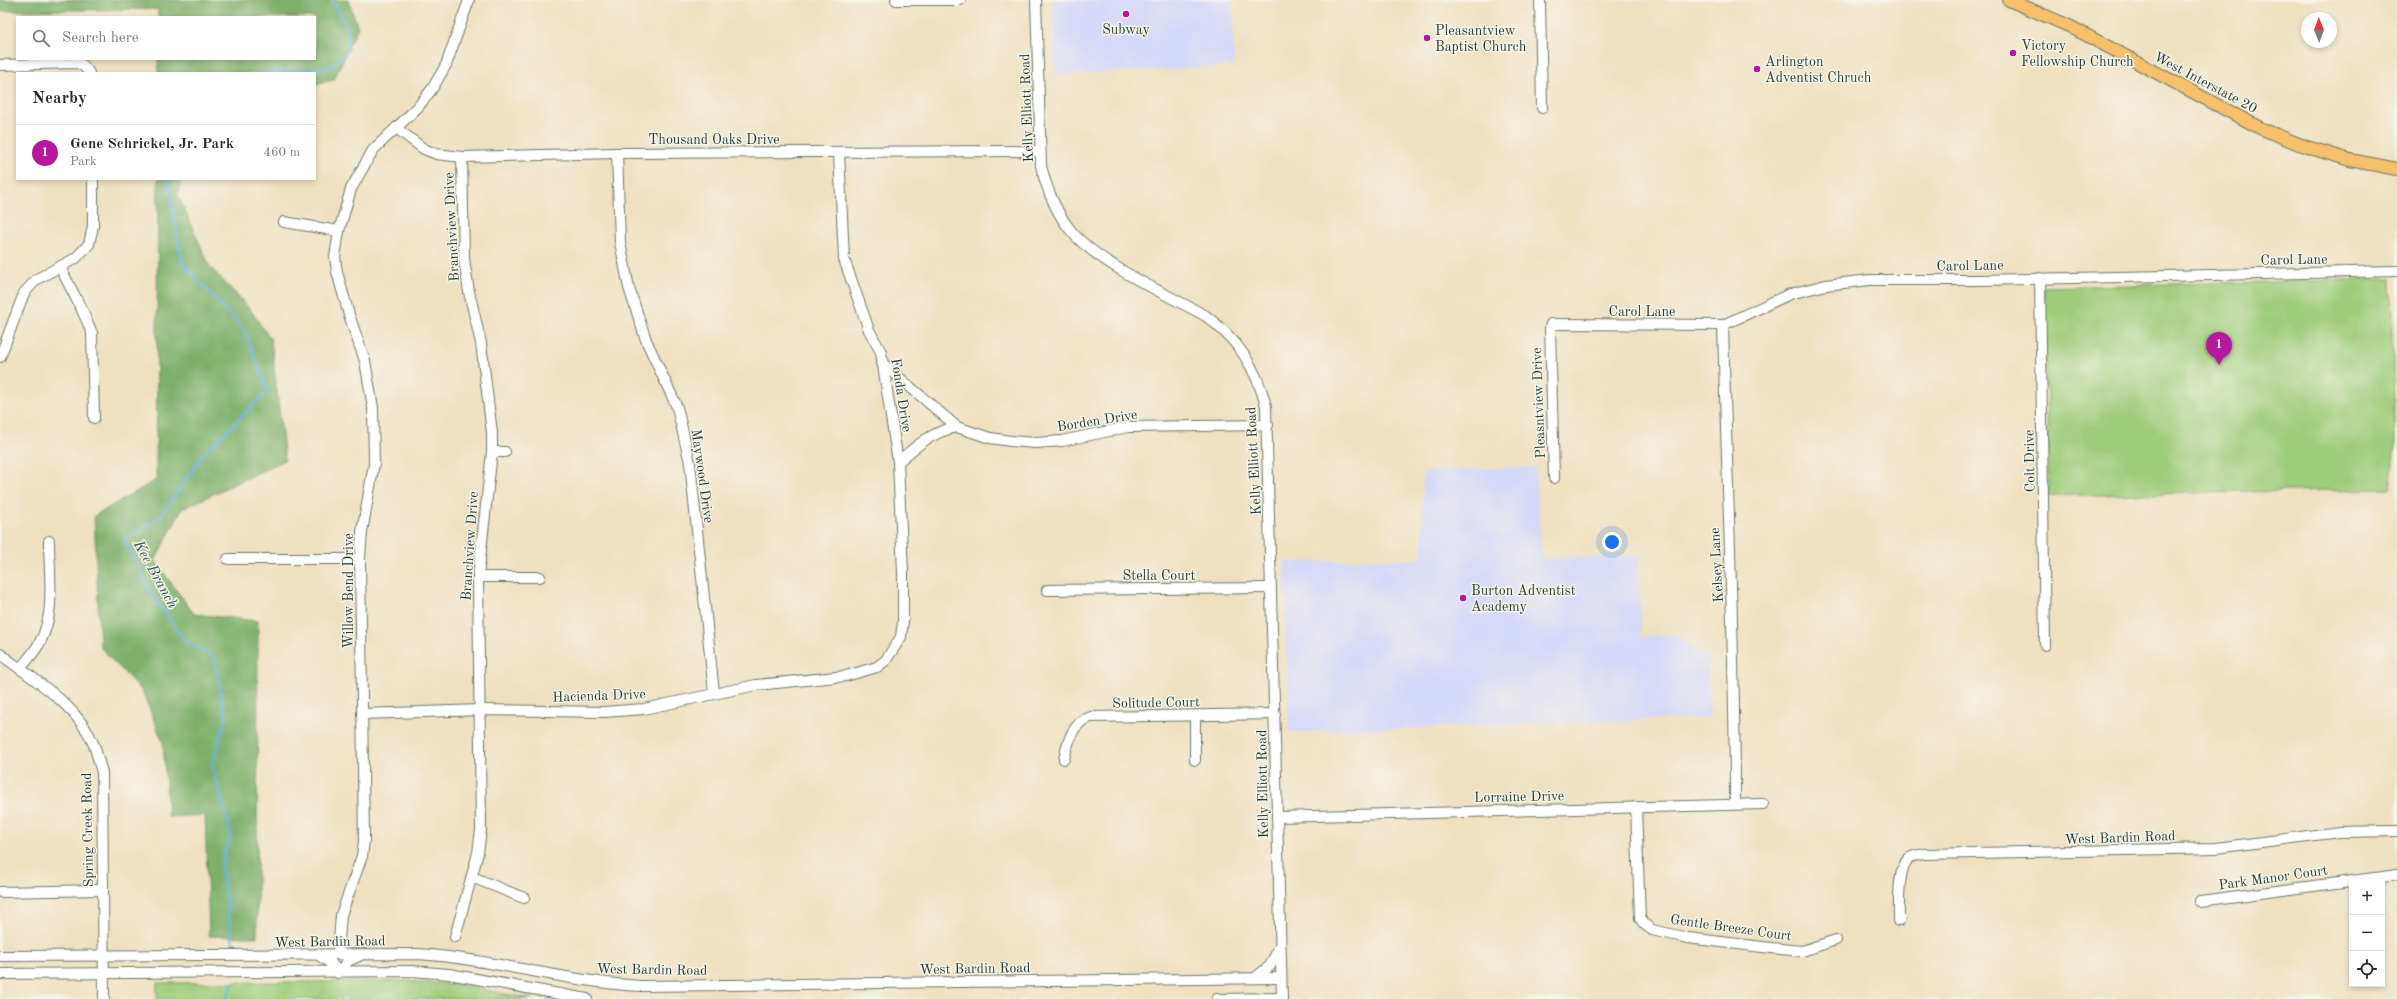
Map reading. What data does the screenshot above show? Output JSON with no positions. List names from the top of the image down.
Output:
{
  "streets": {
    "main road": ["West Interstate 20"],
    "street": [
      "Kelly Elliott Road",
      "Thousand Oaks Drive",
      "Branchview Drive",
      "Carol Lane",
      "Fonda Drive",
      "Pleasntview Drive",
      "Borden Drive",
      "Colt Drive",
      "Maywood Drive",
      "Kelsey Lane",
      "Stella Court",
      "Willow Bend Drive",
      "Hacienda Drive",
      "Solitude Court",
      "Lorraine Drive",
      "Spring Creek Road",
      "West Bardin Road",
      "Park Manor Court",
      "Gentle Breeze Court"
    ]
  },
  "crossings": [
    ["Kelly Elliott Road", "Thousand Oaks Drive"],
    ["Kelly Elliott Road", "Borden Drive"],
    ["Kelly Elliott Road", "Stella Court"],
    ["Kelly Elliott Road", "Solitude Court"],
    ["Kelly Elliott Road", "Lorraine Drive"],
    ["Kelly Elliott Road", "West Bardin Road"],
    ["Thousand Oaks Drive", "Branchview Drive"],
    ["Thousand Oaks Drive", "Fonda Drive"],
    ["Thousand Oaks Drive", "Maywood Drive"],
    ["Thousand Oaks Drive", "Willow Bend Drive"],
    ["Branchview Drive", "Hacienda Drive"],
    ["Carol Lane", "Pleasntview Drive"],
    ["Carol Lane", "Colt Drive"],
    ["Carol Lane", "Kelsey Lane"],
    ["Fonda Drive", "Borden Drive"],
    ["Fonda Drive", "Hacienda Drive"],
    ["Maywood Drive", "Hacienda Drive"],
    ["Kelsey Lane", "Lorraine Drive"],
    ["Willow Bend Drive", "Hacienda Drive"],
    ["Willow Bend Drive", "West Bardin Road"],
    ["Lorraine Drive", "Gentle Breeze Court"],
    ["Spring Creek Road", "West Bardin Road"]
  ],
  "water": ["Kee Branch"],
  "places": [
    "Subway",
    "Pleasantview Baptist Church",
    "Victory Fellowship Church",
    "Arlington Adventist Chruch",
    "Burton Adventist Academy"
  ],
  "north": "top",
  "page": {
    "search": "Search here",
    "heading": "Nearby",
    "list": [
      {
        "mark": "1",
        "name": "Gene Schrickel, Jr. Park",
        "note": "Park",
        "value": "460 m"
      }
    ],
    "pins": "1",
    "map_buttons": ["+", "−"]
  }
}
